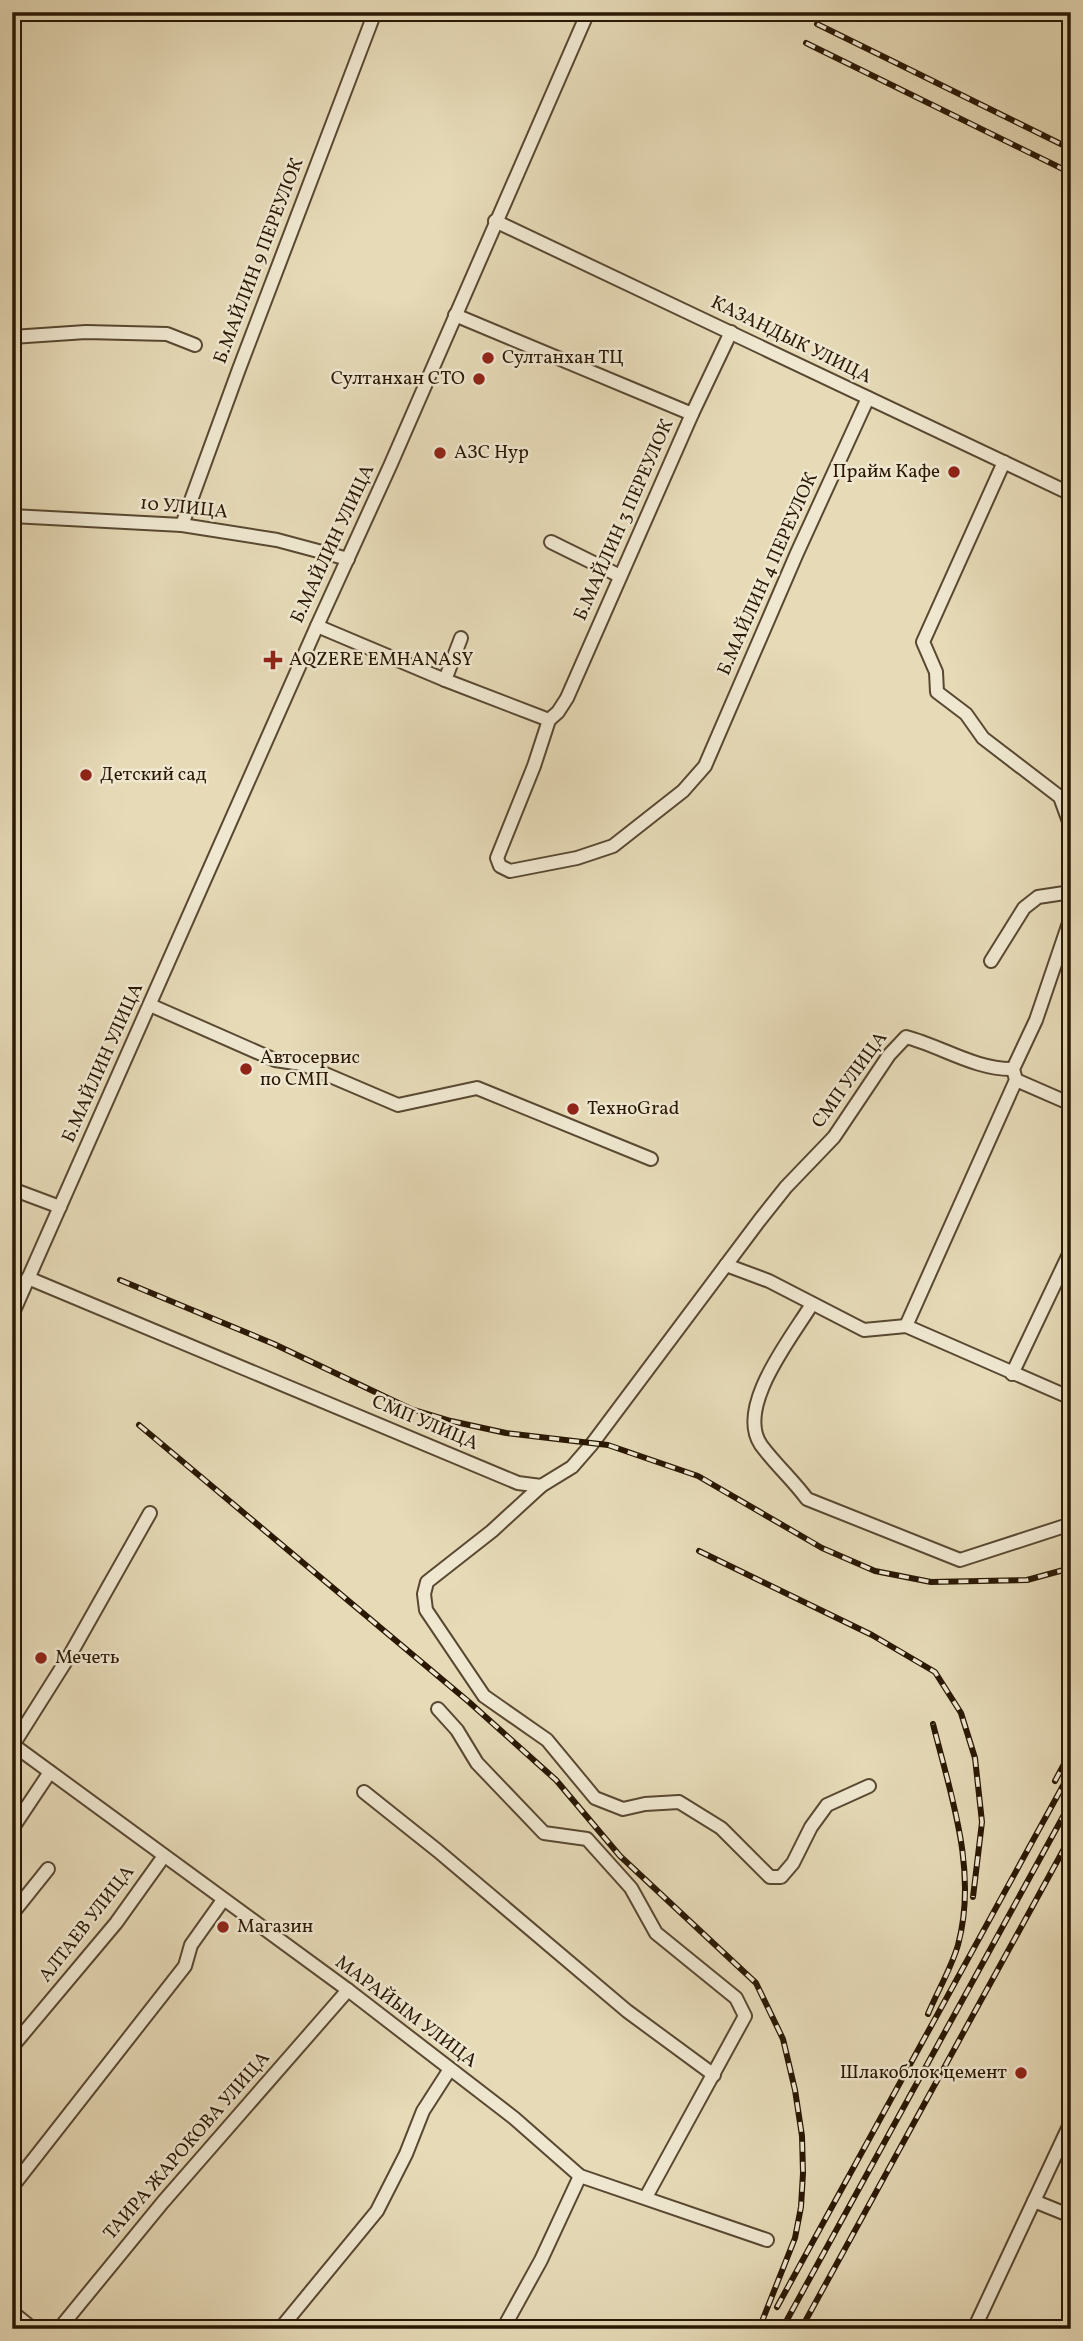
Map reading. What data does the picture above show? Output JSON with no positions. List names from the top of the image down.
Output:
{
  "streets": {
    "street": [
      "Б.МАЙЛИН 9 ПЕРЕУЛОК",
      "КАЗАНДЫК УЛИЦА",
      "10 УЛИЦА",
      "Б.МАЙЛИН 3 ПЕРЕУЛОК",
      "Б.МАЙЛИН УЛИЦА",
      "Б.МАЙЛИН 4 ПЕРЕУЛОК",
      "СМП УЛИЦА",
      "АЛТАЕВ УЛИЦА",
      "МАРАЙЫМ УЛИЦА",
      "ТАИРА ЖАРОКОВА УЛИЦА"
    ]
  },
  "crossings": [
    ["Б.МАЙЛИН 9 ПЕРЕУЛОК", "10 УЛИЦА"],
    ["КАЗАНДЫК УЛИЦА", "Б.МАЙЛИН 3 ПЕРЕУЛОК"],
    ["КАЗАНДЫК УЛИЦА", "Б.МАЙЛИН УЛИЦА"],
    ["КАЗАНДЫК УЛИЦА", "Б.МАЙЛИН 4 ПЕРЕУЛОК"],
    ["10 УЛИЦА", "Б.МАЙЛИН УЛИЦА"],
    ["Б.МАЙЛИН 3 ПЕРЕУЛОК", "Б.МАЙЛИН 4 ПЕРЕУЛОК"],
    ["Б.МАЙЛИН УЛИЦА", "СМП УЛИЦА"],
    ["АЛТАЕВ УЛИЦА", "МАРАЙЫМ УЛИЦА"],
    ["МАРАЙЫМ УЛИЦА", "ТАИРА ЖАРОКОВА УЛИЦА"]
  ],
  "places": {
    "other": [
      "Султанхан ТЦ",
      "Султанхан СТО",
      "АЗС Нур",
      "Прайм Кафе",
      "Детский сад",
      "Автосервис по СМП",
      "ТехноGrad",
      "Мечеть",
      "Магазин",
      "Шлакоблок цемент"
    ],
    "health": ["AQZERE EMHANASY"]
  }
}
